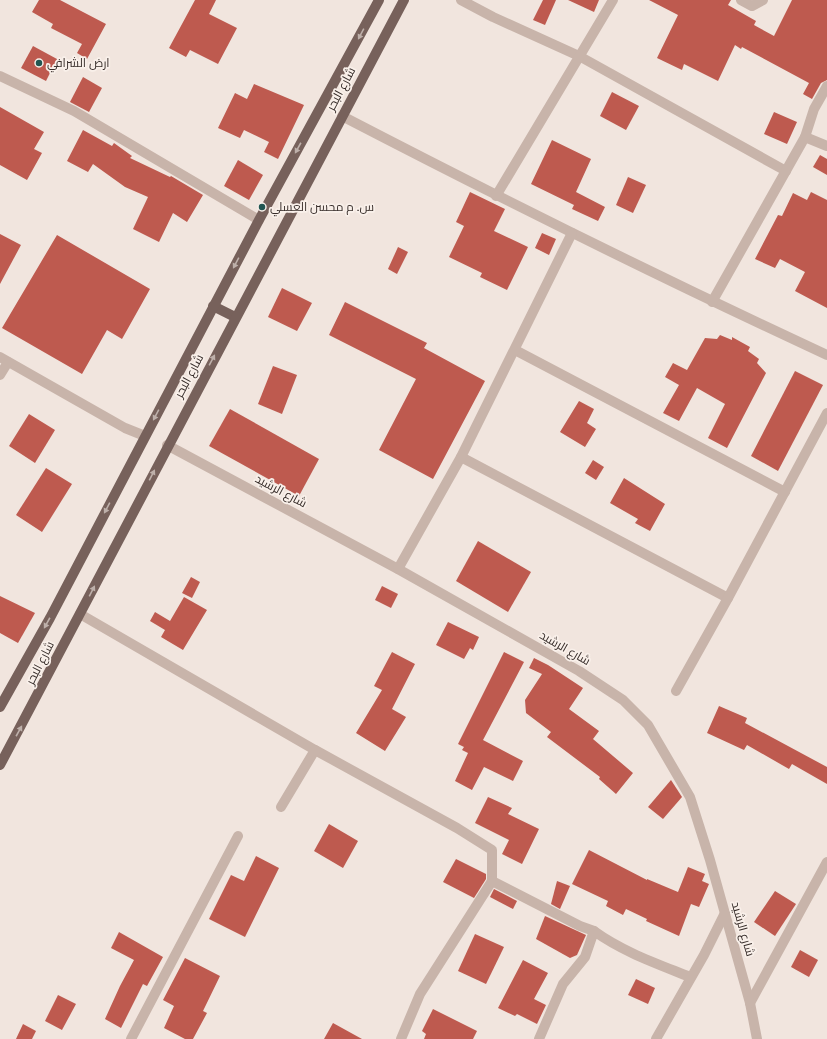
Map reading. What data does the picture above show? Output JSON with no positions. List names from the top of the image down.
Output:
{
  "streets": {
    "main road": ["شارع البحر"],
    "street": ["شارع الرشيد"]
  },
  "crossings": [
    ["شارع البحر", "شارع الرشيد"]
  ],
  "places": ["ارض الشرافي", "س. م محسن العسلي"]
}
